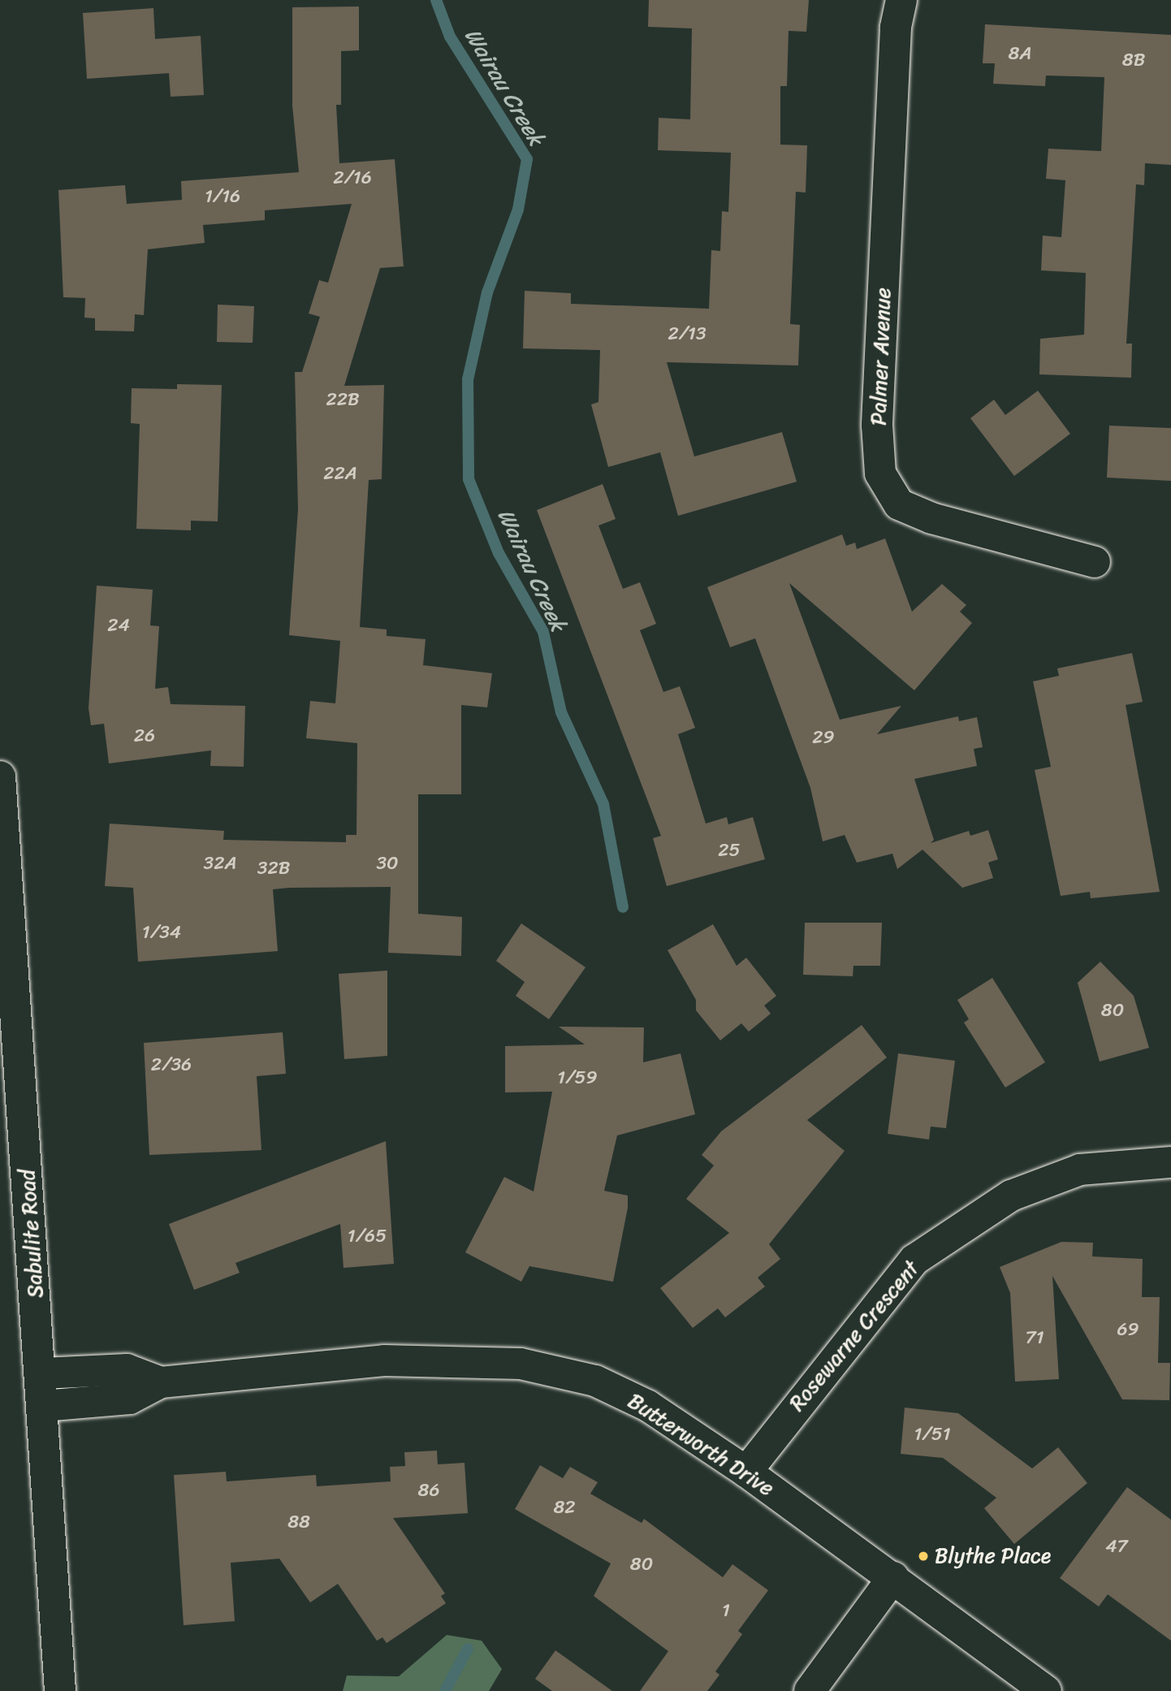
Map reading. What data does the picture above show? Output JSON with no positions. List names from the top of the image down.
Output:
{
  "streets": {
    "street": [
      "Palmer Avenue",
      "Sabulite Road",
      "Rosewarne Crescent",
      "Butterworth Drive"
    ]
  },
  "crossings": [
    ["Sabulite Road", "Butterworth Drive"],
    ["Rosewarne Crescent", "Butterworth Drive"]
  ],
  "water": ["Wairau Creek"],
  "places": ["Blythe Place"],
  "house_numbers": [
    "8A",
    "8B",
    "2/16",
    "1/16",
    "2/13",
    "22B",
    "22A",
    "24",
    "26",
    "29",
    "25",
    "32A",
    "30",
    "32B",
    "1/34",
    "80",
    "2/36",
    "1/59",
    "1/65",
    "69",
    "71",
    "1/51",
    "86",
    "82",
    "88",
    "47",
    "80",
    "1"
  ]
}
